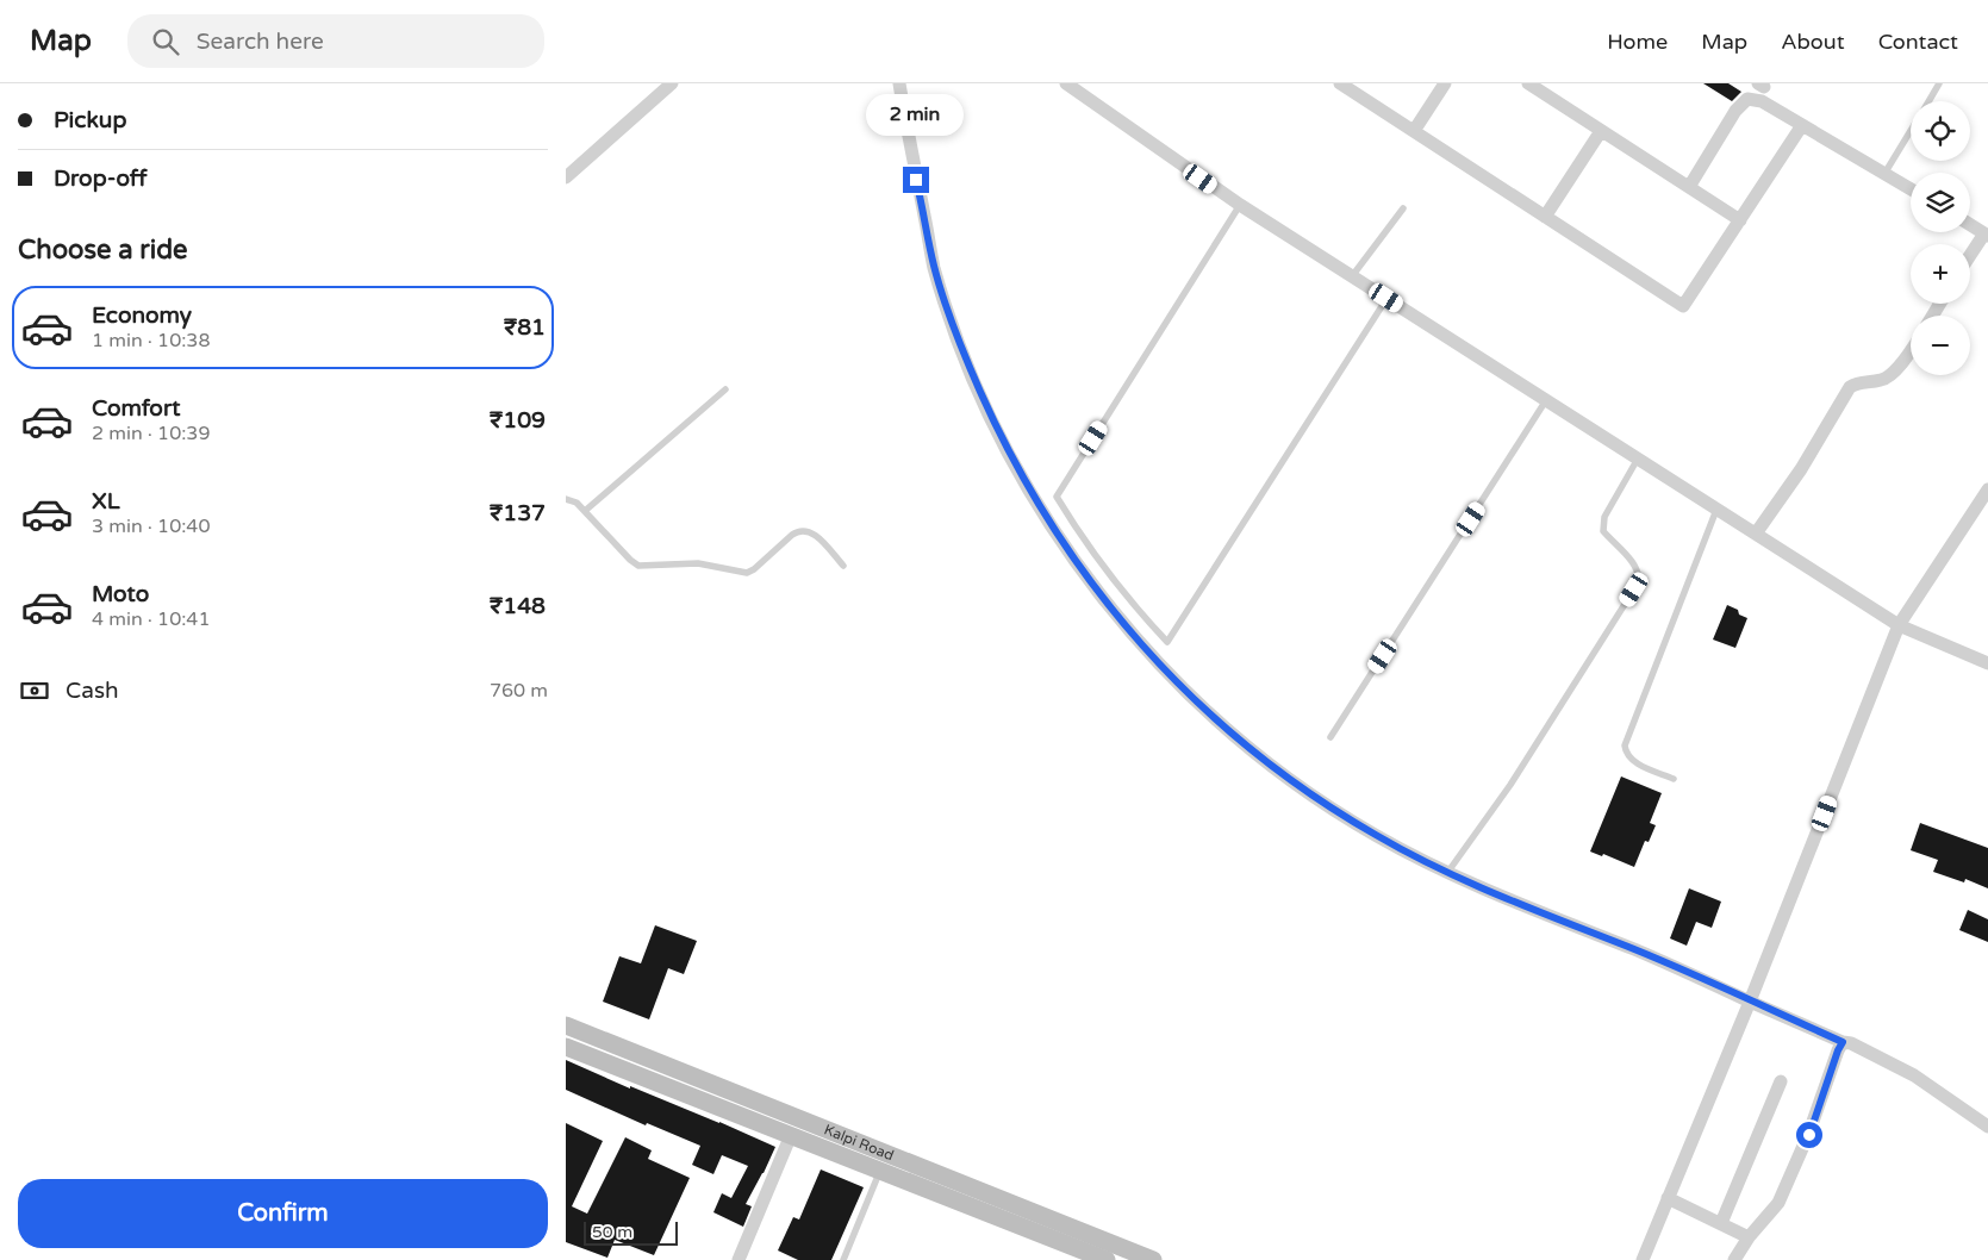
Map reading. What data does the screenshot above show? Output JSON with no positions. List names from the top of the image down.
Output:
{
  "streets": {
    "main road": ["Kalpi Road"]
  },
  "scale_bar": "50 m",
  "page": {
    "header": "Map",
    "search": "Search here",
    "nav": [
      "Home",
      "Map",
      "About",
      "Contact"
    ],
    "banner": ["Pickup", "Drop-off"],
    "bubble": "2 min",
    "map_buttons": ["+", "−"],
    "heading": "Choose a ride",
    "list": [
      {
        "name": "Economy",
        "note": "1 min · 10:38",
        "value": "₹81"
      },
      {
        "name": "Comfort",
        "note": "2 min · 10:39",
        "value": "₹109"
      },
      {
        "name": "XL",
        "note": "3 min · 10:40",
        "value": "₹137"
      },
      {
        "name": "Moto",
        "note": "4 min · 10:41",
        "value": "₹148"
      }
    ],
    "pay": ["Cash", "760 m"],
    "buttons": "Confirm",
    "scale": "50 m"
  }
}
